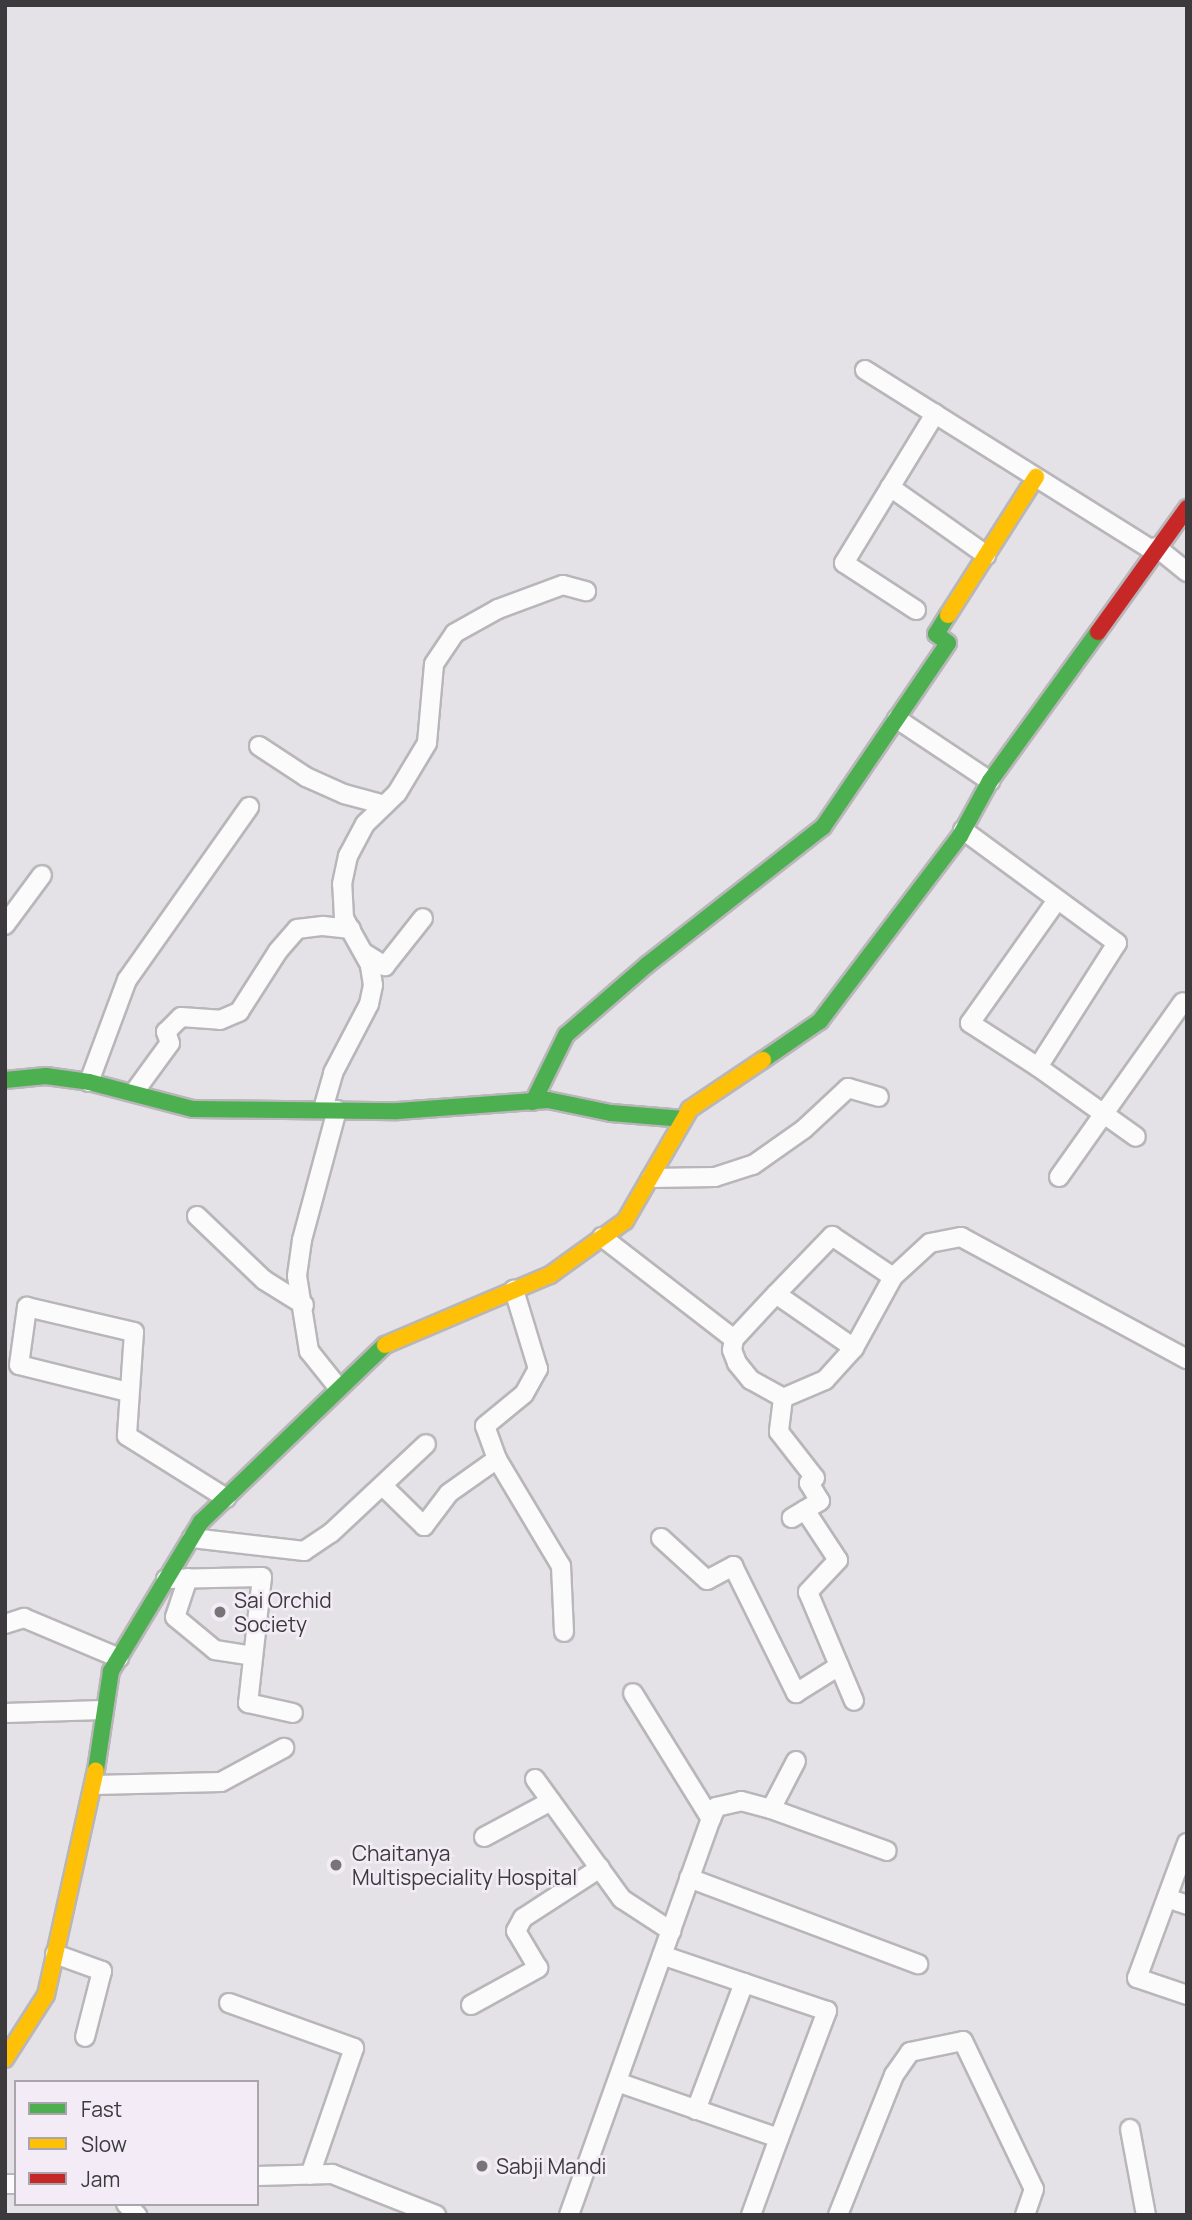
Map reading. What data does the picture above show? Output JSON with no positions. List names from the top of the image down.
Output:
{
  "places": ["Sai Orchid Society", "Chaitanya Multispeciality Hospital", "Sabji Mandi"],
  "legend": ["Fast", "Slow", "Jam"]
}
